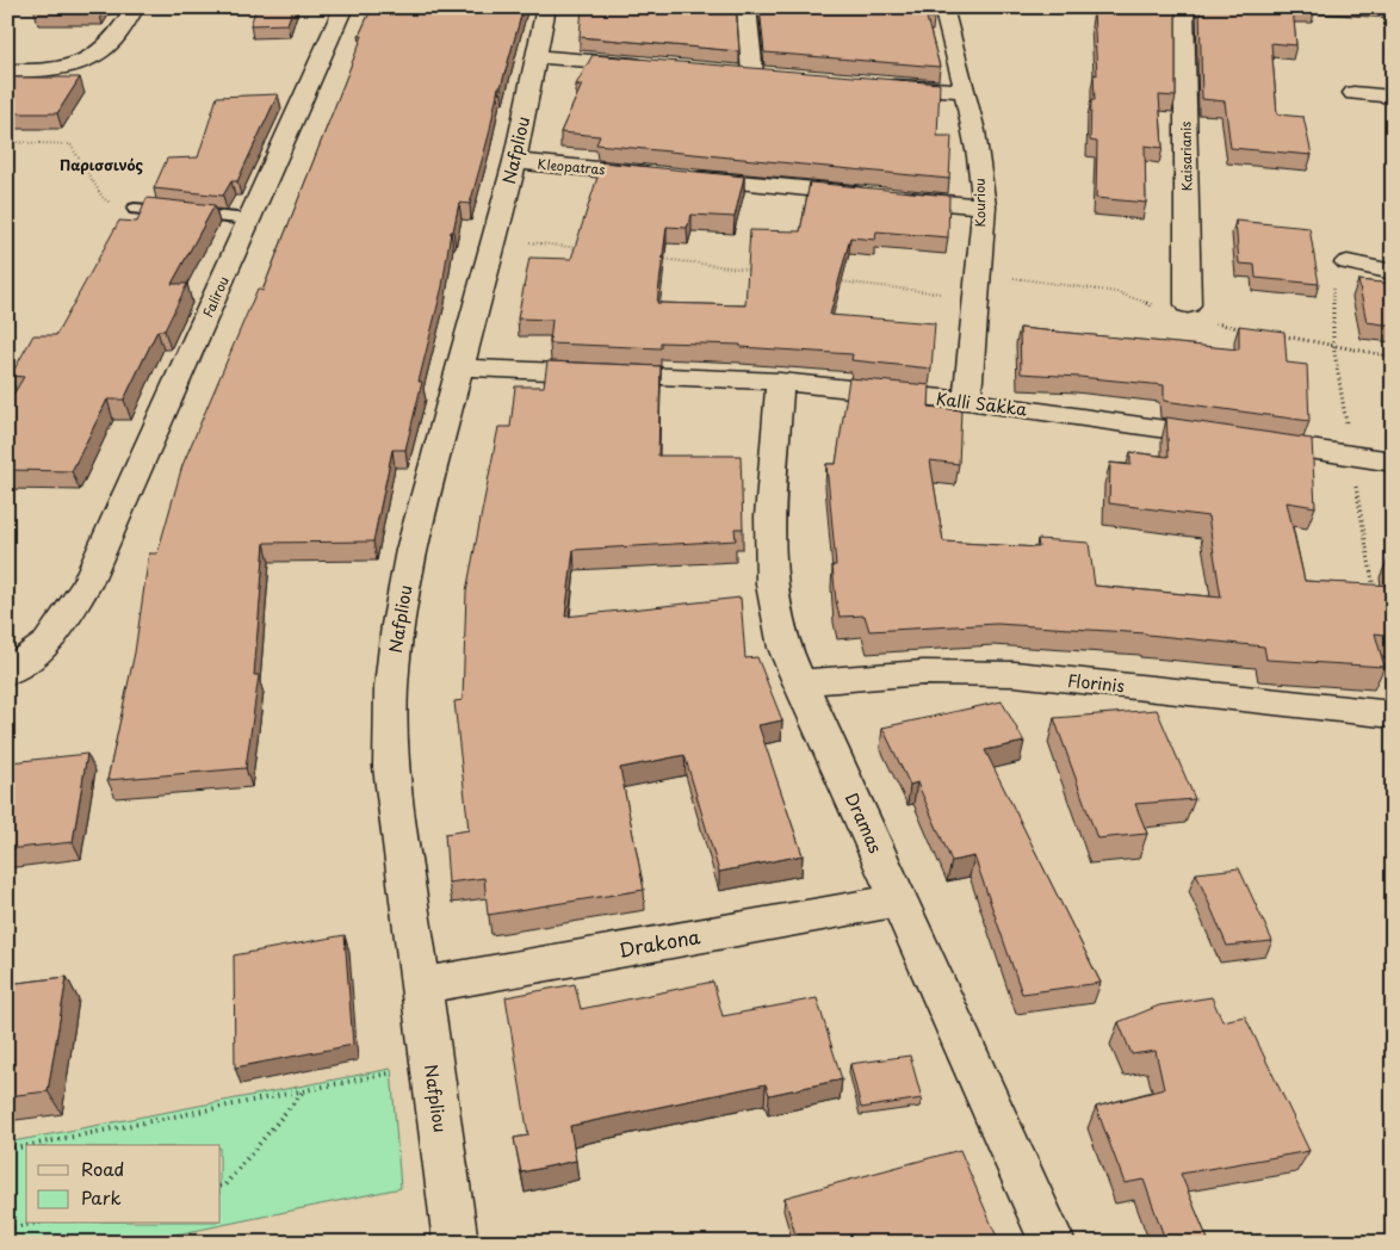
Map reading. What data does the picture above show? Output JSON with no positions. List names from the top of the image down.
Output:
{
  "streets": {
    "street": [
      "Nafpliou",
      "Kaisarianis",
      "Kleopatras",
      "Kouriou",
      "Falirou",
      "Kalli Sakka",
      "Florinis",
      "Dramas",
      "Drakona"
    ]
  },
  "crossings": [
    ["Nafpliou", "Kleopatras"],
    ["Nafpliou", "Kalli Sakka"],
    ["Nafpliou", "Drakona"],
    ["Kleopatras", "Kouriou"],
    ["Kouriou", "Kalli Sakka"],
    ["Kalli Sakka", "Dramas"],
    ["Florinis", "Dramas"],
    ["Dramas", "Drakona"]
  ],
  "districts": ["Παρισσινός"],
  "legend": ["Road", "Park"]
}
